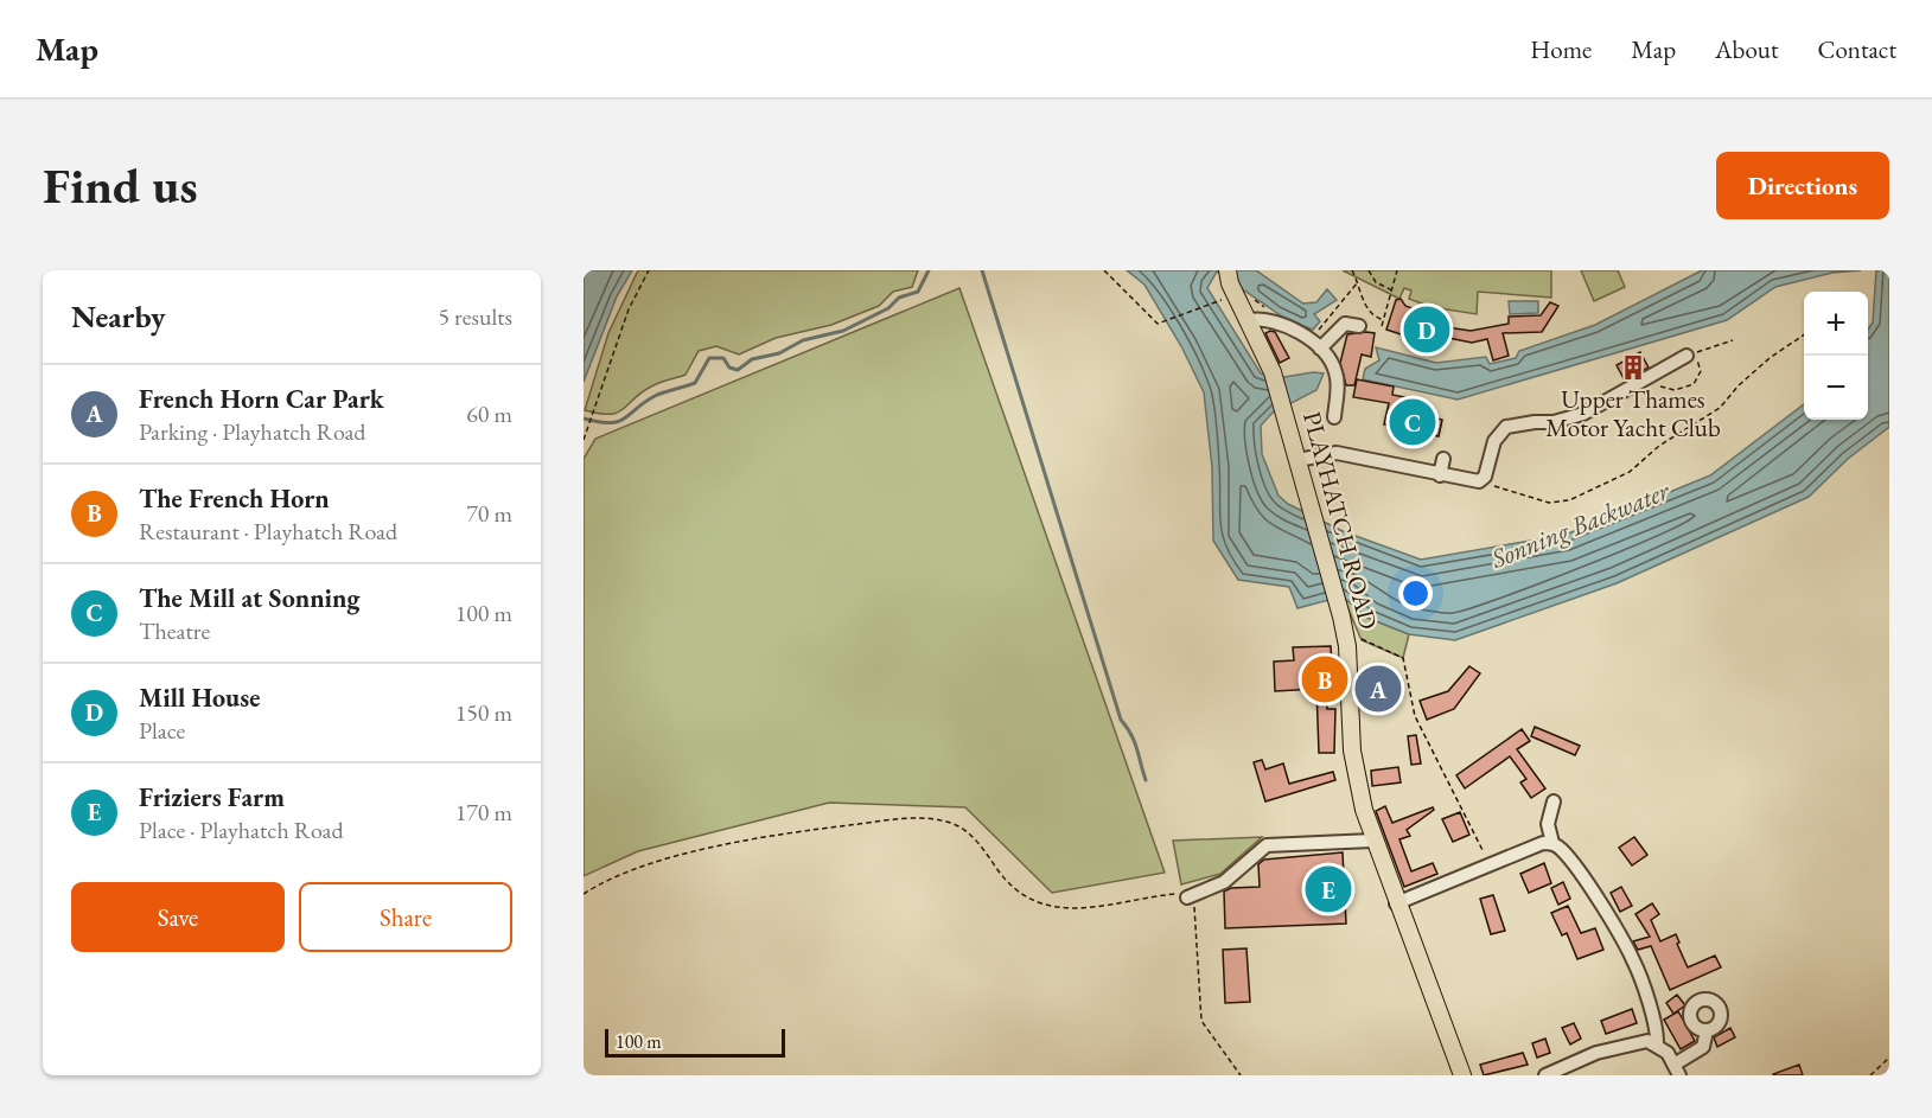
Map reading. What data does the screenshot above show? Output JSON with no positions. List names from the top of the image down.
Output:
{
  "streets": {
    "main road": ["PLAYHATCH ROAD"]
  },
  "water": ["Sonning Backwater"],
  "places": {
    "building": ["Upper Thames Motor Yacht Club"]
  },
  "scale_bar": "100 m",
  "page": {
    "header": "Map",
    "nav": [
      "Home",
      "Map",
      "About",
      "Contact"
    ],
    "buttons": [
      "Directions",
      ["Save", "Share"]
    ],
    "title": "Find us",
    "heading": ["Nearby", "5 results"],
    "map_buttons": ["+", "−"],
    "pins": [
      "D",
      "C",
      "B",
      "A",
      "E"
    ],
    "list": [
      {
        "mark": "A",
        "name": "French Horn Car Park",
        "note": "Parking · Playhatch Road",
        "value": "60 m"
      },
      {
        "mark": "B",
        "name": "The French Horn",
        "note": "Restaurant · Playhatch Road",
        "value": "70 m"
      },
      {
        "mark": "C",
        "name": "The Mill at Sonning",
        "note": "Theatre",
        "value": "100 m"
      },
      {
        "mark": "D",
        "name": "Mill House",
        "note": "Place",
        "value": "150 m"
      },
      {
        "mark": "E",
        "name": "Friziers Farm",
        "note": "Place · Playhatch Road",
        "value": "170 m"
      }
    ],
    "scale": "100 m"
  }
}
